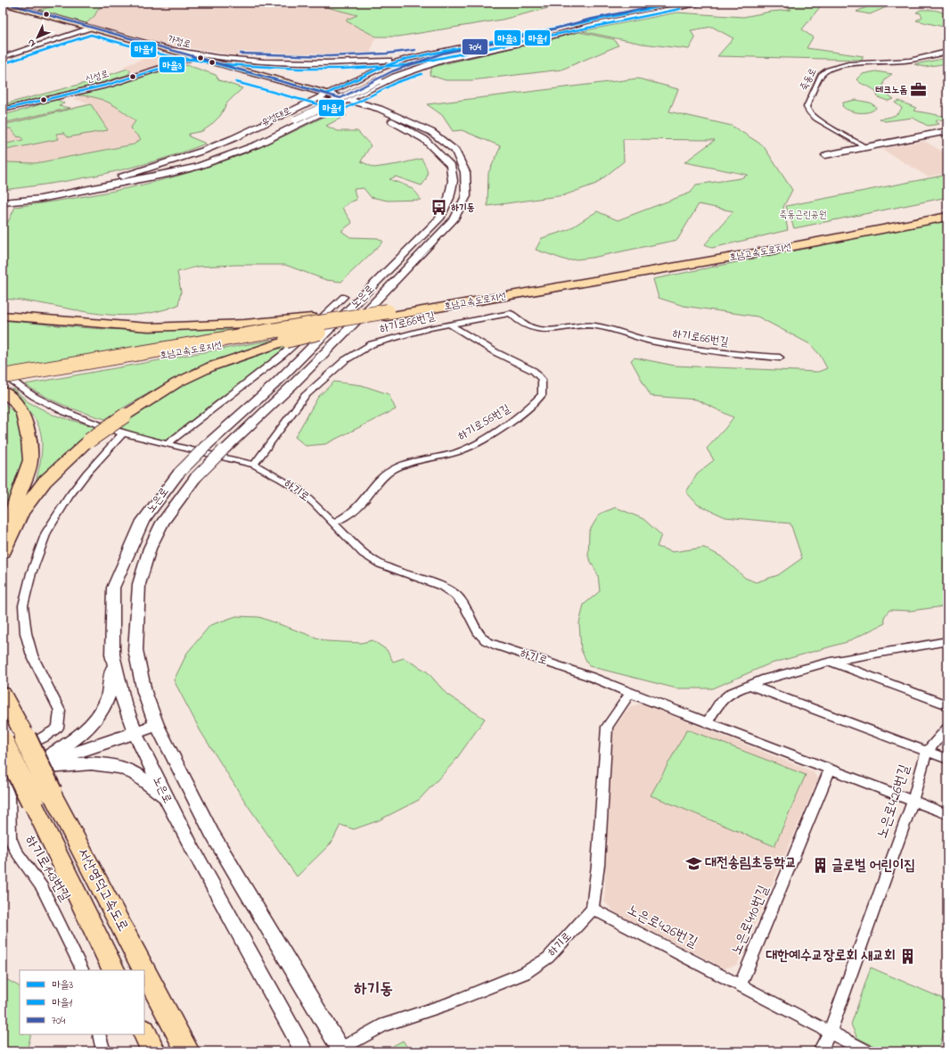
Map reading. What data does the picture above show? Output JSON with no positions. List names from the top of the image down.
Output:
{
  "streets": {
    "highway": ["호남고속도로지선", "서산영덕고속도로"],
    "main road": [
      "가정로",
      "신성로",
      "유성대로",
      "노은로"
    ],
    "street": [
      "죽동로",
      "하기로66번길",
      "하기로56번길",
      "하기로",
      "노은로426번길",
      "하기로143번길",
      "노은로410번길"
    ]
  },
  "crossings": [
    ["가정로", "신성로"],
    ["가정로", "노은로"],
    ["호남고속도로지선", "하기로"],
    ["노은로", "하기로"],
    ["하기로66번길", "하기로56번길"],
    ["하기로66번길", "하기로"],
    ["하기로56번길", "하기로"],
    ["하기로", "노은로426번길"],
    ["노은로426번길", "노은로410번길"]
  ],
  "districts": ["하기동"],
  "parks": ["죽동근린공원"],
  "places": {
    "office": ["테크노돔"],
    "bus stop": ["하기동"],
    "school or university": ["대전송림초등학교"],
    "building": ["글로벌 어린이집", "대한예수교장로회 새교회"]
  },
  "lines": ["transit line 마을3", "transit line 704", "transit line 마을1"],
  "legend": ["마을3", "마을1", "704"],
  "north": "bottom left"
}
